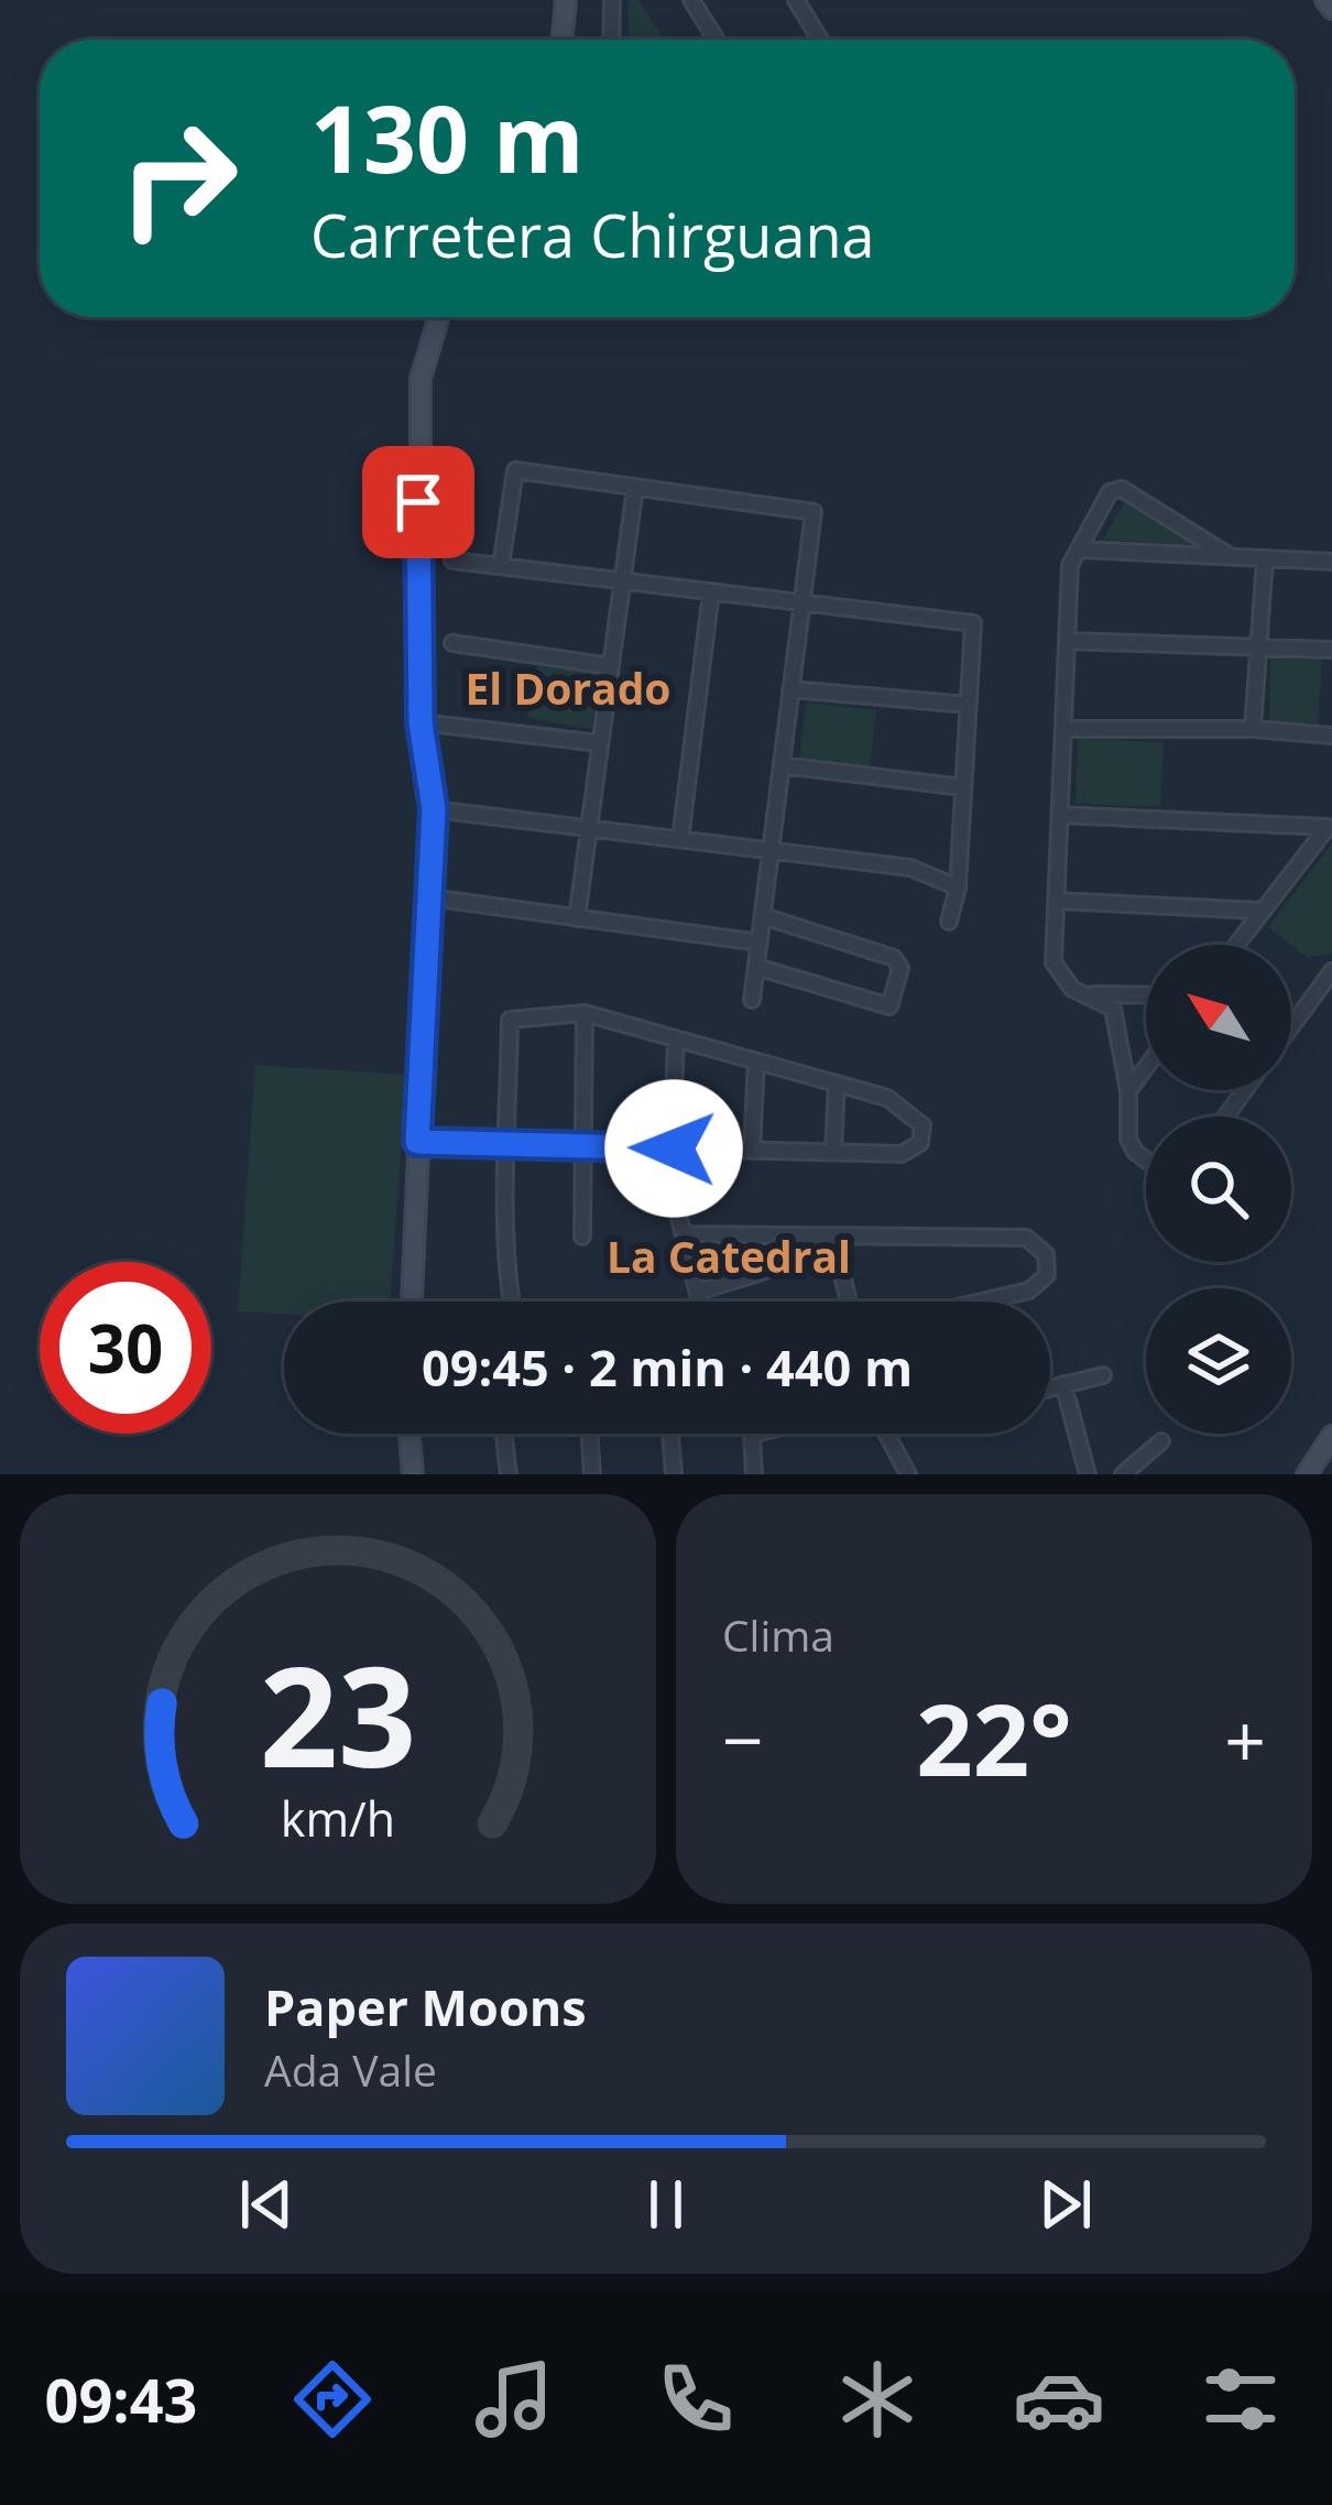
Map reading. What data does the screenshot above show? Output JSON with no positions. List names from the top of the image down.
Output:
{
  "districts": ["El Dorado", "La Catedral"],
  "north": "top left",
  "page": {
    "turn": ["130 m", "Carretera Chirguana"],
    "limit": "30",
    "trip": "09:45 · 2 min · 440 m",
    "tile": "Clima",
    "heat": ["−", "22°", "+"],
    "song": ["Paper Moons", "Ada Vale"],
    "tabs": "09:43",
    "gauge": ["23", "km/h"]
  }
}
